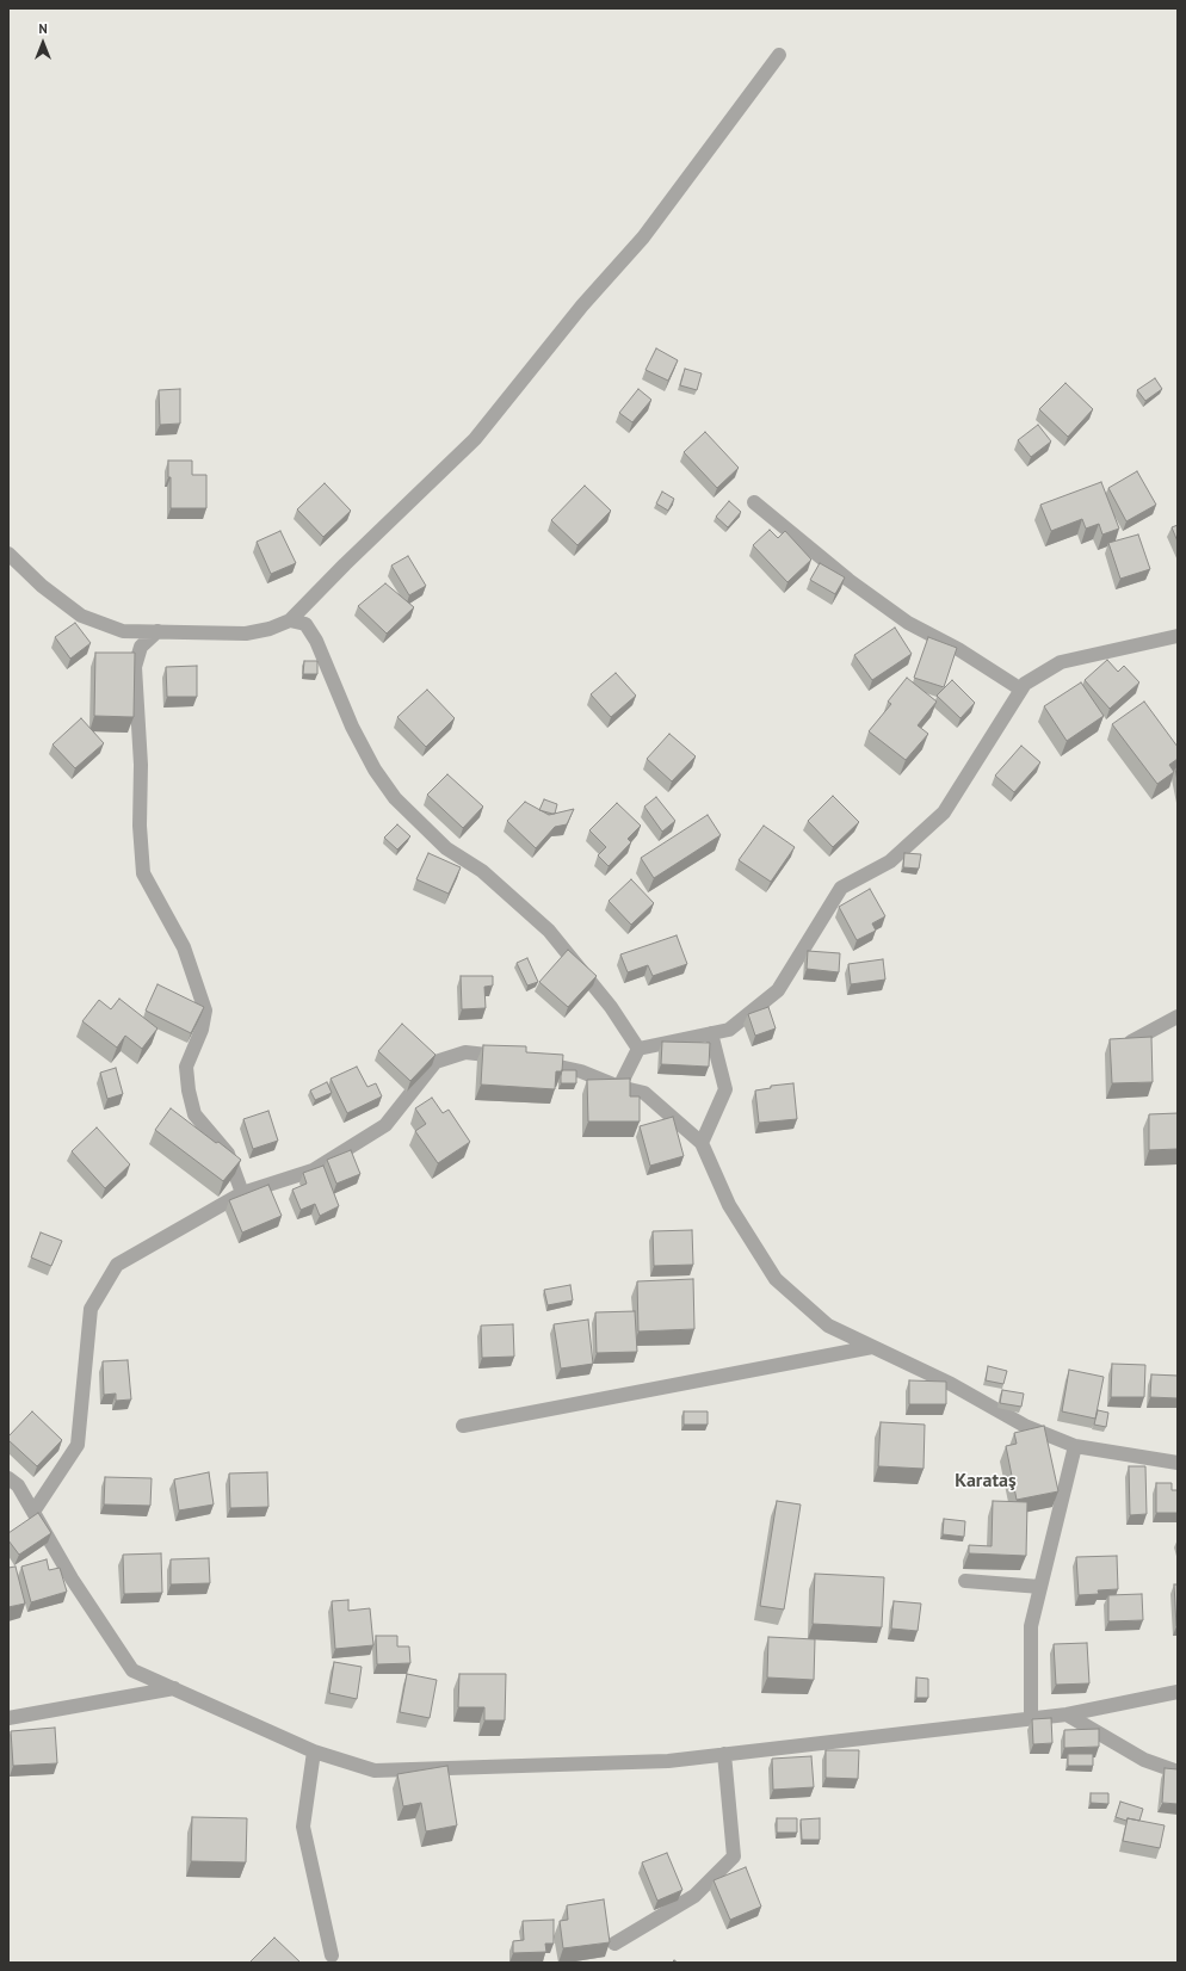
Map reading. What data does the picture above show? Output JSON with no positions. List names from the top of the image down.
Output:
{
  "districts": ["Karataş"],
  "north": "top"
}
